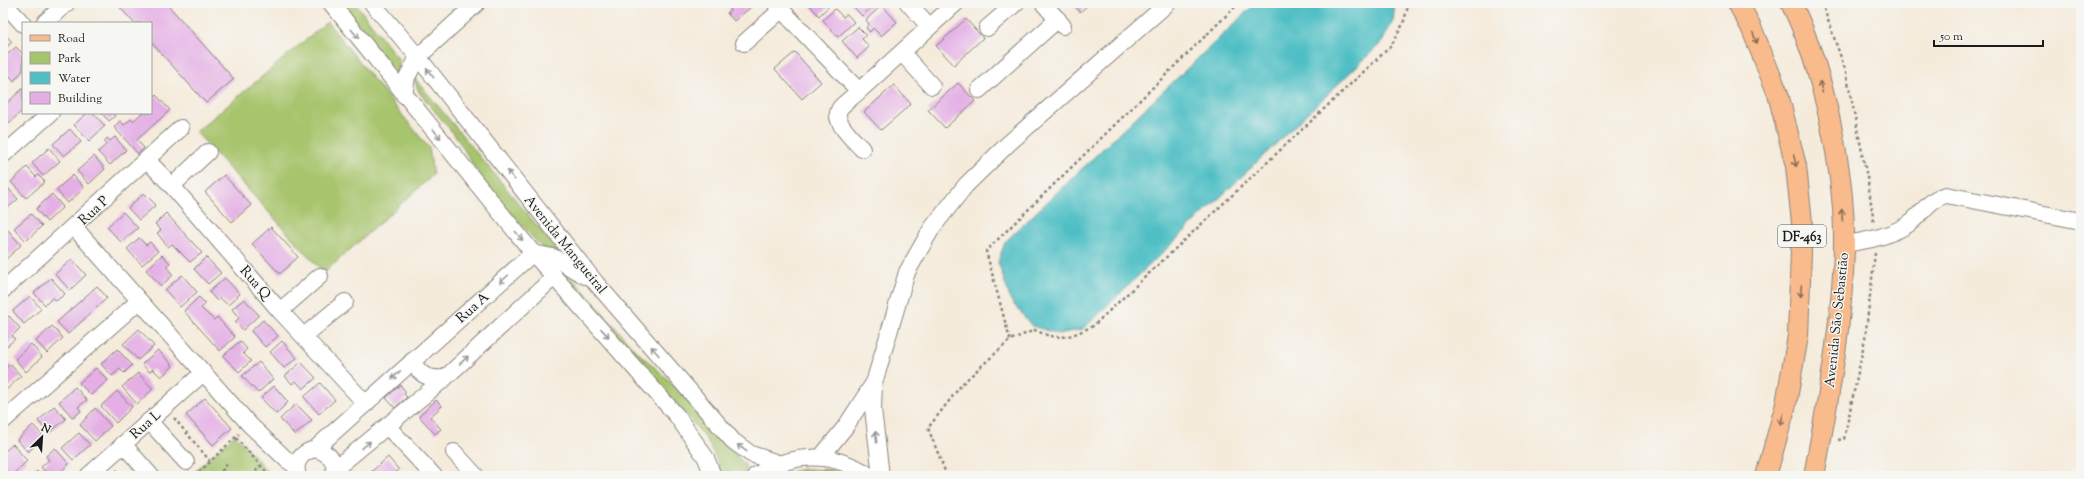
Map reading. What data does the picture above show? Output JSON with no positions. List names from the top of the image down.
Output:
{
  "streets": {
    "main road": ["DF-463", "Avenida São Sebastião"],
    "street": [
      "Rua P",
      "Avenida Mangueiral",
      "Rua Q",
      "Rua A",
      "Rua L"
    ]
  },
  "crossings": [
    ["Rua P", "Rua Q"],
    ["Avenida Mangueiral", "Rua A"],
    ["Rua Q", "Rua A"]
  ],
  "legend": [
    "Road",
    "Park",
    "Water",
    "Building"
  ],
  "scale_bar": "50 m",
  "north": "top right"
}
